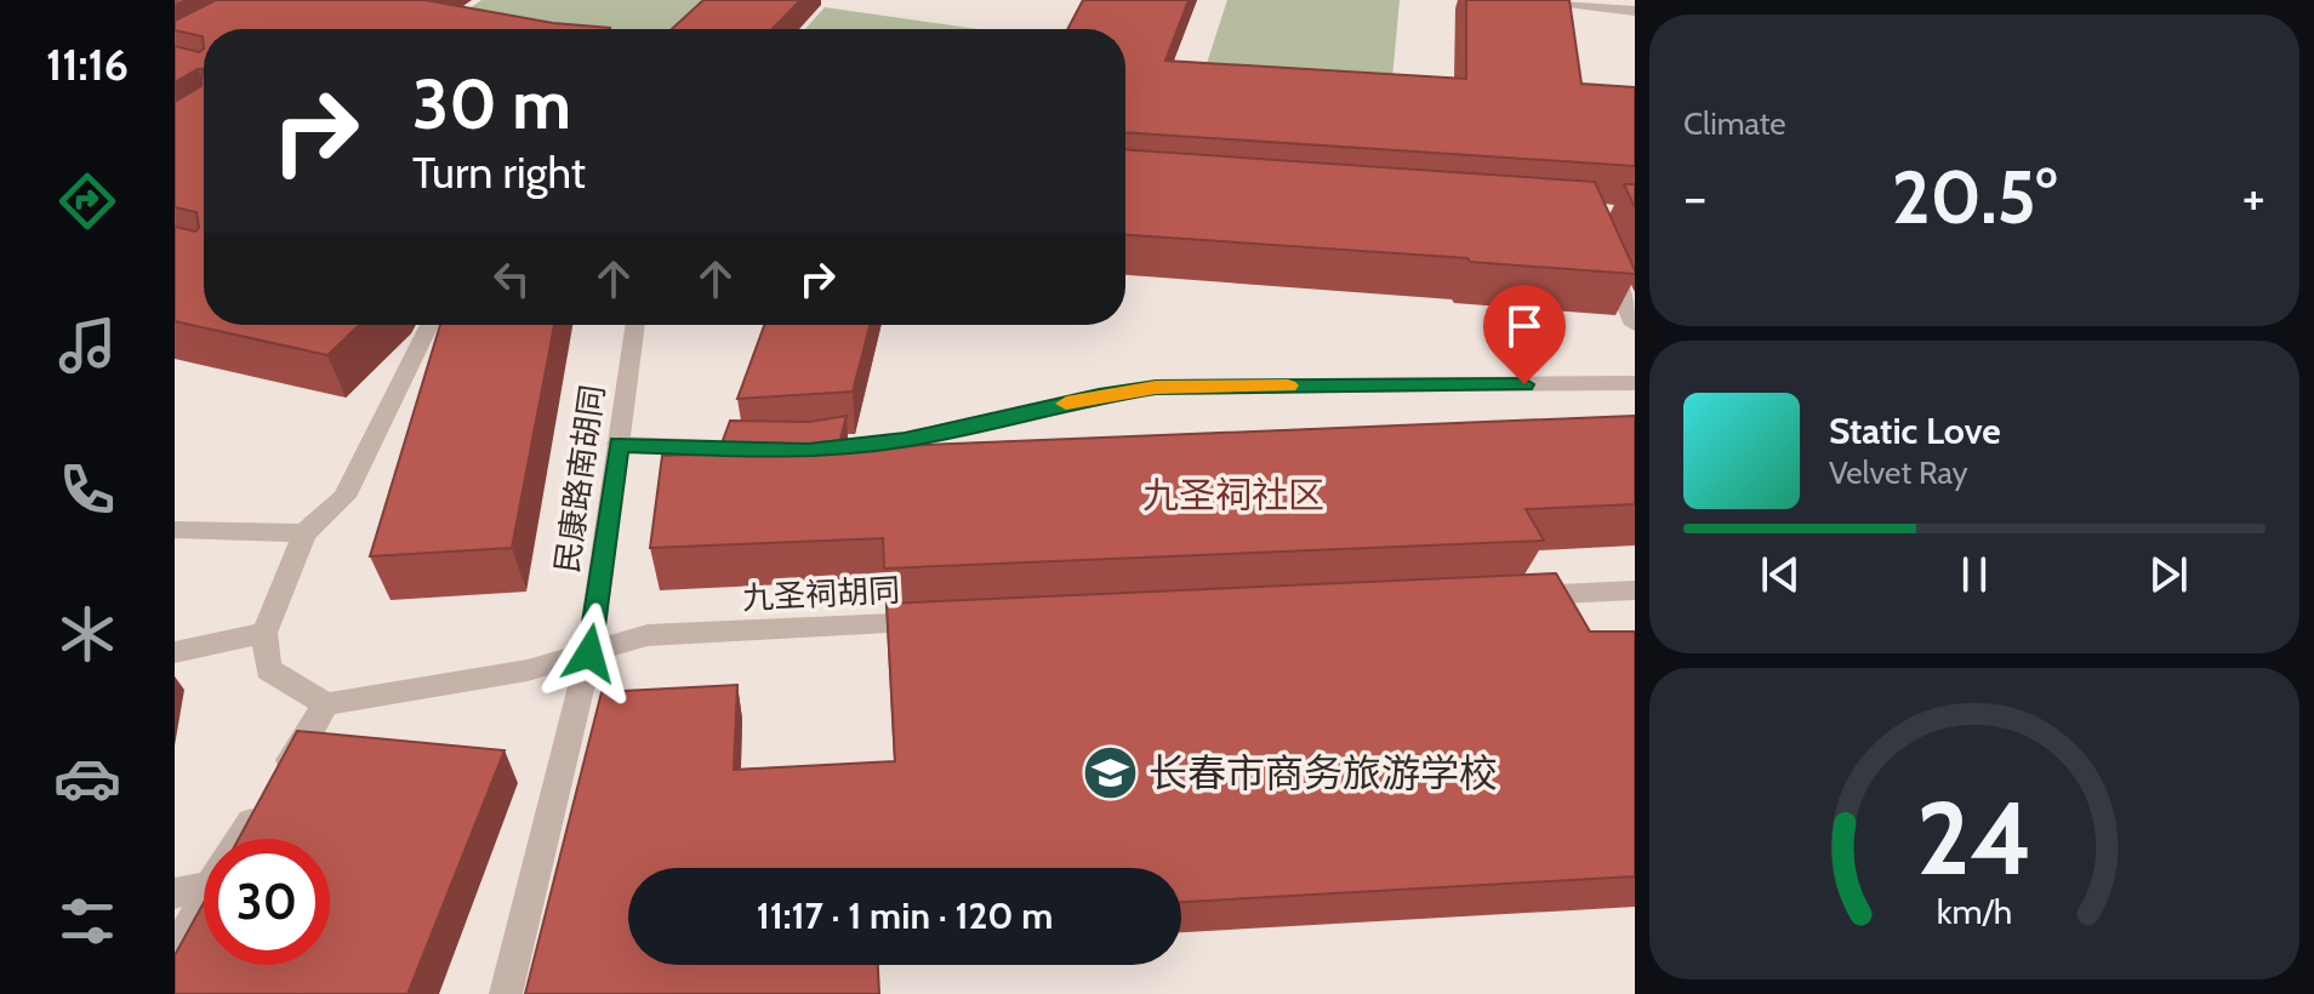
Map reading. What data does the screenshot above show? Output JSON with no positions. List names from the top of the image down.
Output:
{
  "streets": {
    "street": ["民康路南胡同", "九圣祠胡同"]
  },
  "crossings": [
    ["民康路南胡同", "九圣祠胡同"]
  ],
  "districts": ["九圣祠社区"],
  "places": {
    "school or university": ["长春市商务旅游学校"]
  },
  "page": {
    "tabs": "11:16",
    "tile": "Climate",
    "turn": ["30 m", "Turn right"],
    "heat": ["−", "20.5°", "+"],
    "song": ["Static Love", "Velvet Ray"],
    "limit": "30",
    "trip": "11:17 · 1 min · 120 m",
    "gauge": ["24", "km/h"]
  }
}
